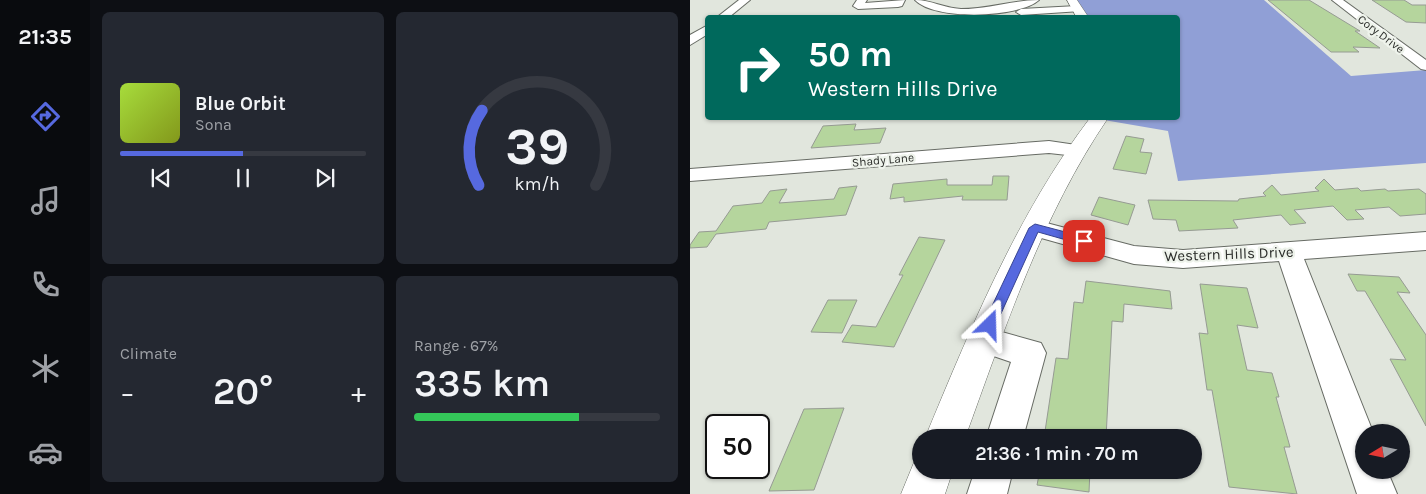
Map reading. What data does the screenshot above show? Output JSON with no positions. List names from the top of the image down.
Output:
{
  "streets": {
    "street": ["Cory Drive", "Shady Lane", "Western Hills Drive"]
  },
  "north": "left",
  "page": {
    "tabs": "21:35",
    "turn": ["50 m", "Western Hills Drive"],
    "song": ["Blue Orbit", "Sona"],
    "tile": [
      "Climate",
      ["Range · 67%", "335 km"]
    ],
    "heat": ["−", "20°", "+"],
    "limit": "50",
    "trip": "21:36 · 1 min · 70 m",
    "gauge": ["39", "km/h"]
  }
}
